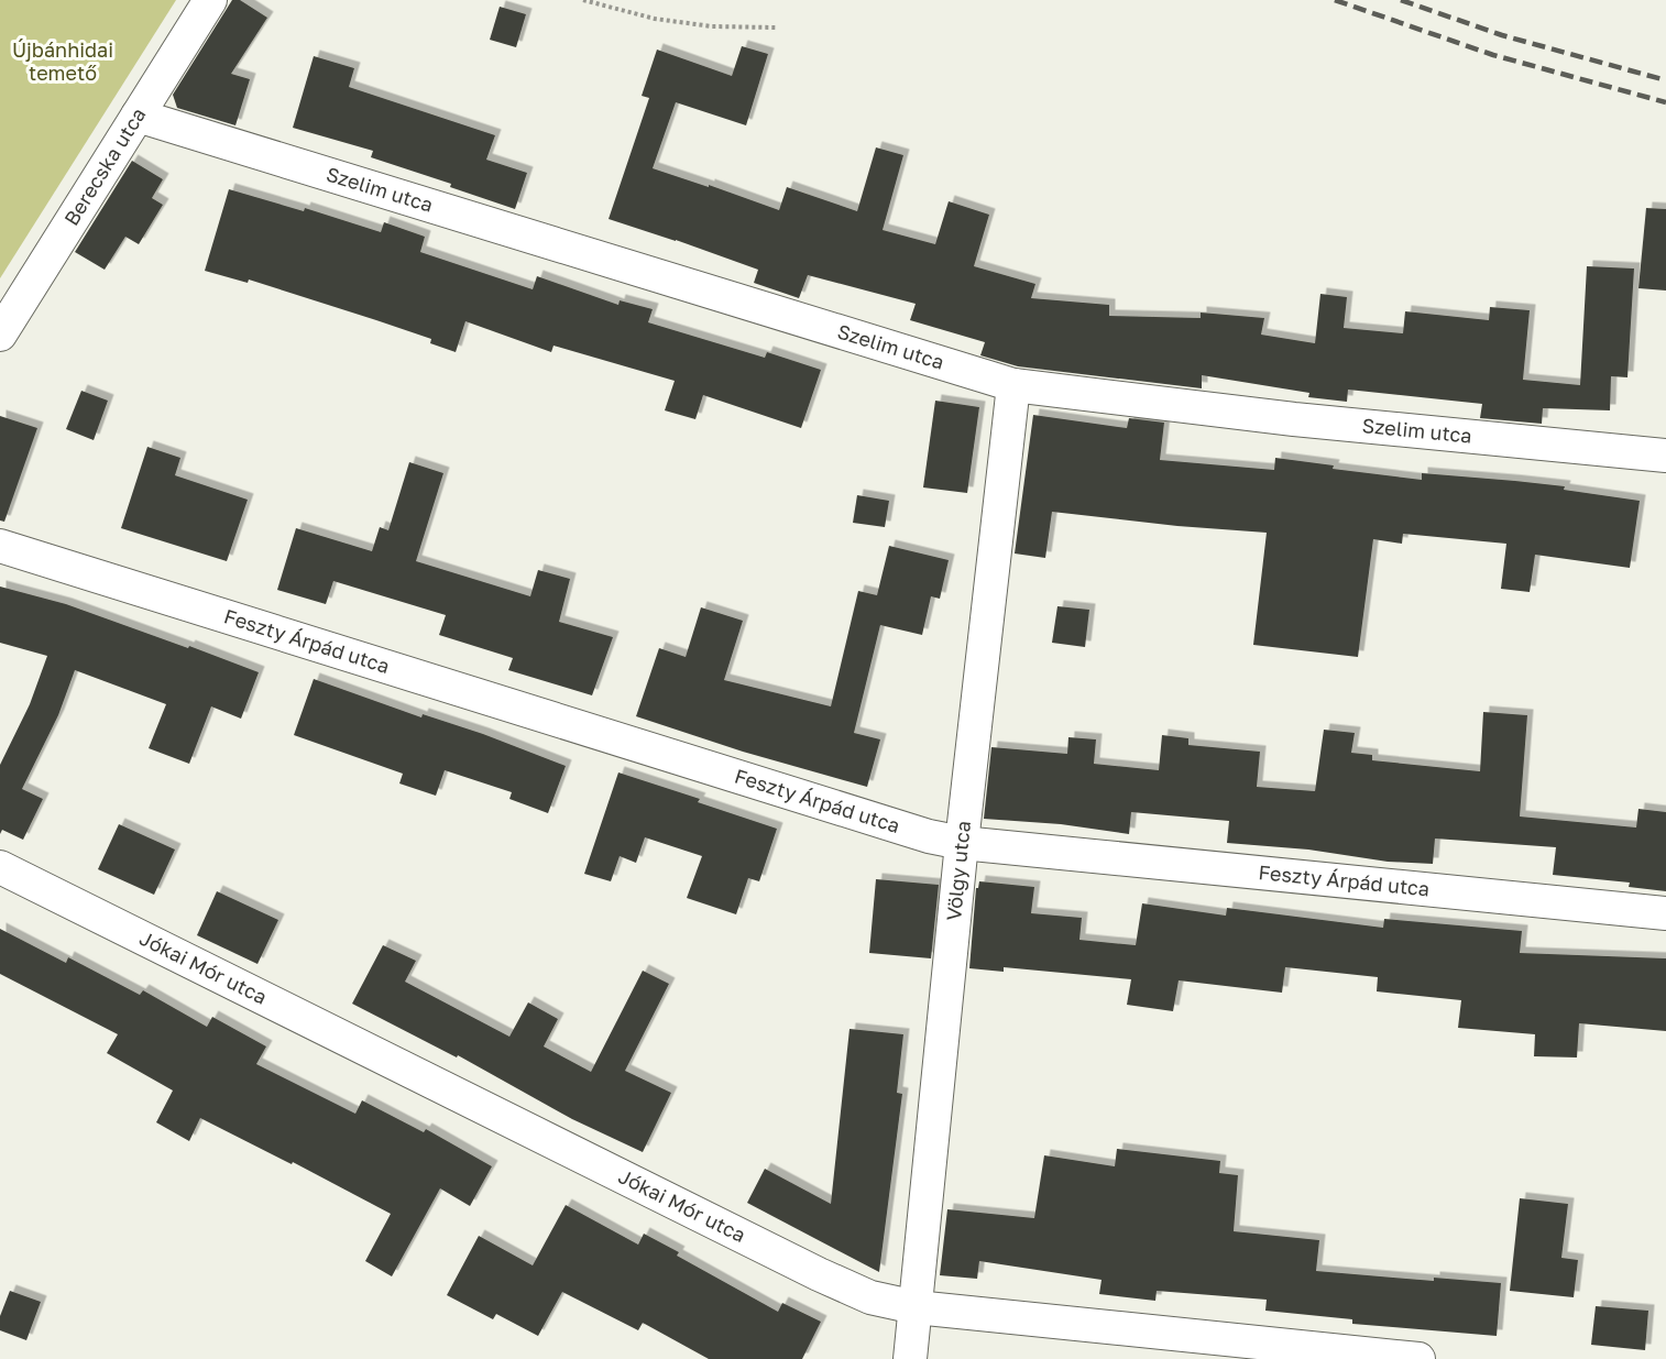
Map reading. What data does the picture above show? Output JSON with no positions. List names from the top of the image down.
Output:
{
  "streets": {
    "street": [
      "Berecska utca",
      "Szelim utca",
      "Feszty Árpád utca",
      "Völgy utca",
      "Jókai Mór utca"
    ]
  },
  "crossings": [
    ["Berecska utca", "Szelim utca"],
    ["Szelim utca", "Völgy utca"],
    ["Feszty Árpád utca", "Völgy utca"],
    ["Völgy utca", "Jókai Mór utca"]
  ],
  "parks": ["Újbánhidai temető"]
}
